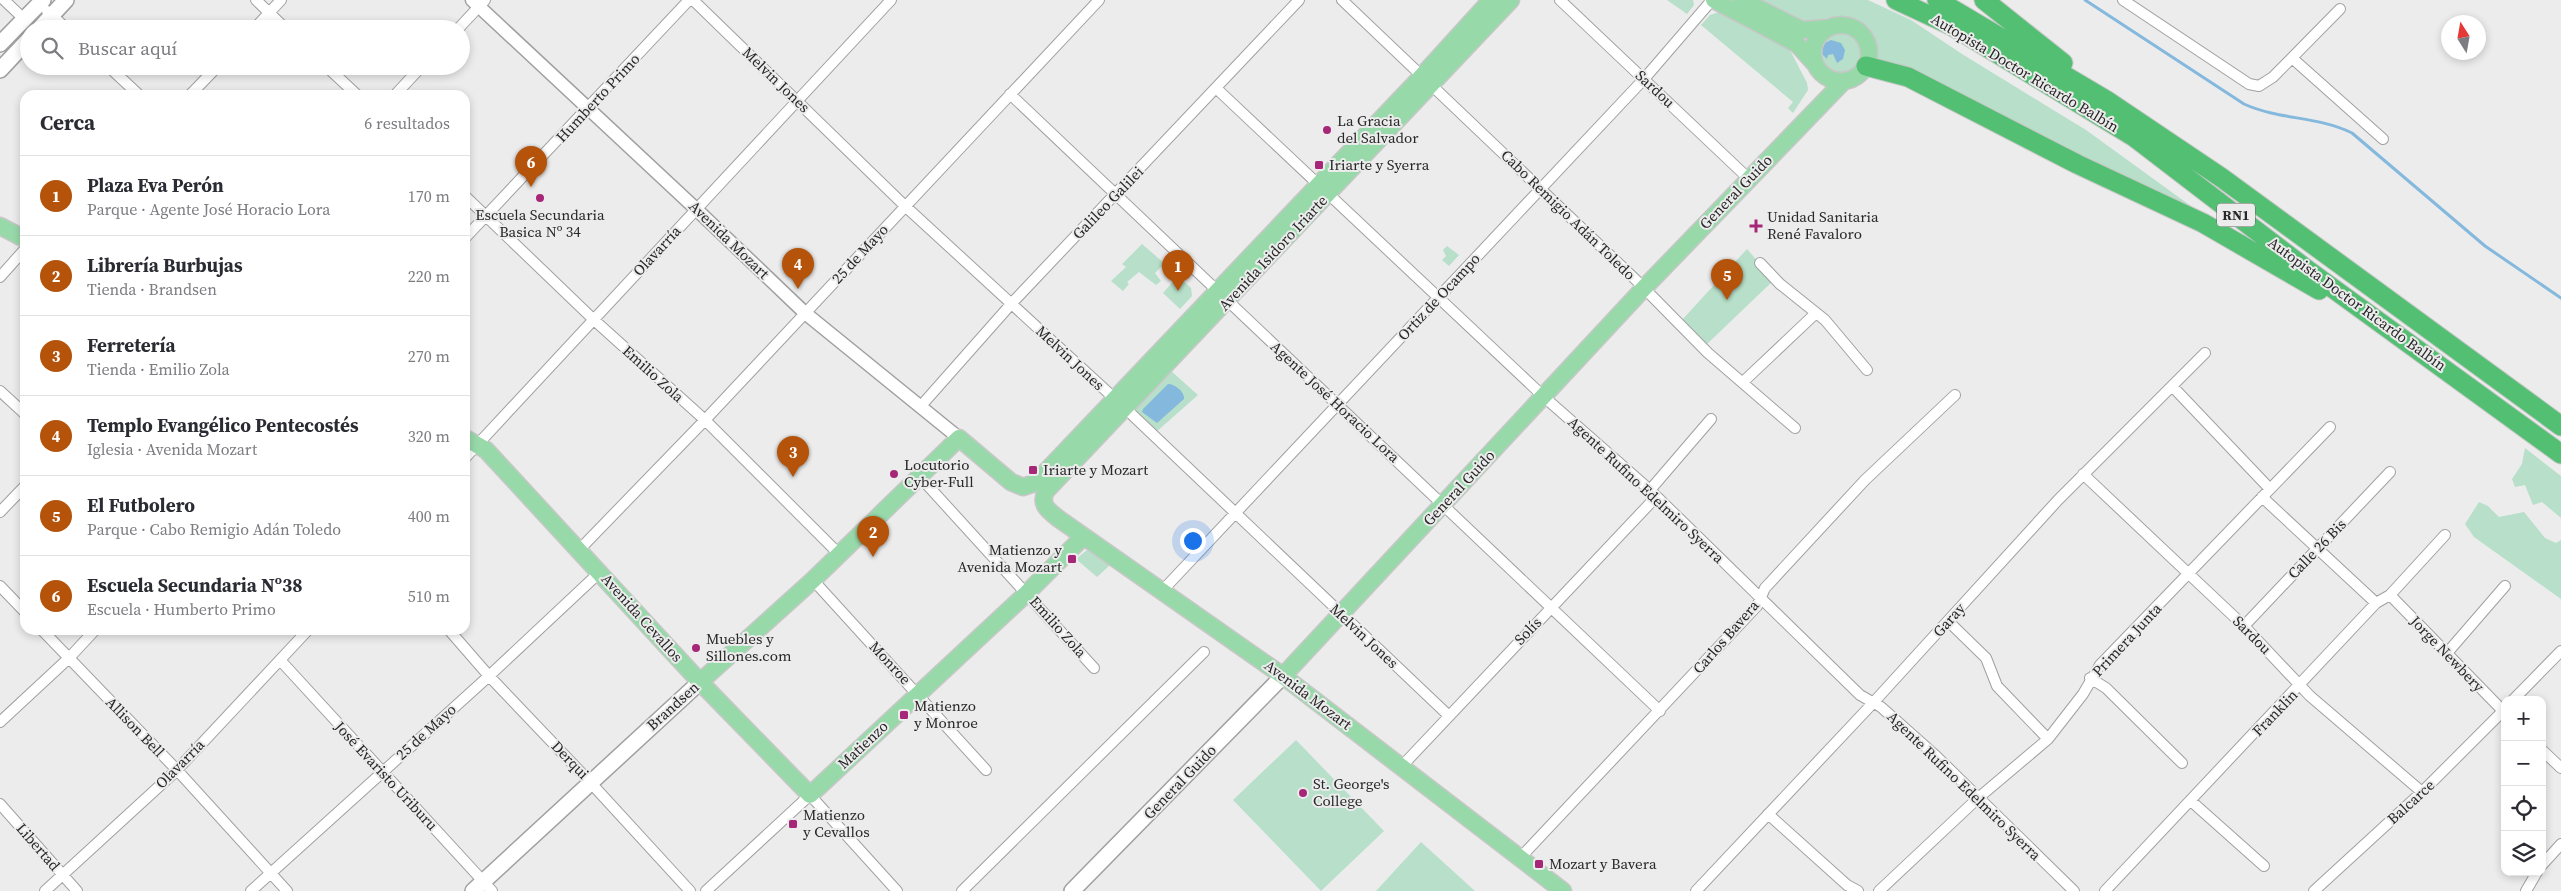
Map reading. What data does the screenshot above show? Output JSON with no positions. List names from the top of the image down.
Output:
{
  "streets": {
    "highway": ["Autopista Doctor Ricardo Balbín", "RN1"],
    "main road": [
      "General Guido",
      "Avenida Mozart",
      "Avenida Isidoro Iriarte",
      "Avenida Cevallos",
      "Brandsen",
      "Matienzo"
    ],
    "street": [
      "Melvin Jones",
      "Sardou",
      "Humberto Primo",
      "Galileo Galilei",
      "Cabo Remigio Adán Toledo",
      "Olavarría",
      "25 de Mayo",
      "Ortiz de Ocampo",
      "Emilio Zola",
      "Agente José Horacio Lora",
      "Agente Rufino Edelmiro Syerra",
      "Calle 26 Bis",
      "Garay",
      "Solís",
      "Carlos Bavera",
      "Primera Junta",
      "Jorge Newbery",
      "Monroe",
      "Franklin",
      "Allison Bell",
      "Derqui",
      "José Evaristo Uriburu",
      "Balcarce",
      "Libertad"
    ]
  },
  "crossings": [
    ["Melvin Jones", "Humberto Primo"],
    ["Melvin Jones", "General Guido"],
    ["Melvin Jones", "Galileo Galilei"],
    ["Melvin Jones", "Olavarría"],
    ["Melvin Jones", "Avenida Isidoro Iriarte"],
    ["Melvin Jones", "25 de Mayo"],
    ["Melvin Jones", "Ortiz de Ocampo"],
    ["Melvin Jones", "Solís"],
    ["Sardou", "General Guido"],
    ["Sardou", "Ortiz de Ocampo"],
    ["Sardou", "Calle 26 Bis"],
    ["Sardou", "Garay"],
    ["Sardou", "Primera Junta"],
    ["Sardou", "Franklin"],
    ["Sardou", "Balcarce"],
    ["Humberto Primo", "Avenida Mozart"],
    ["Humberto Primo", "Emilio Zola"],
    ["General Guido", "Cabo Remigio Adán Toledo"],
    ["General Guido", "Avenida Mozart"],
    ["General Guido", "Agente José Horacio Lora"],
    ["General Guido", "Agente Rufino Edelmiro Syerra"],
    ["Galileo Galilei", "Avenida Mozart"],
    ["Galileo Galilei", "Agente José Horacio Lora"],
    ["Galileo Galilei", "Agente Rufino Edelmiro Syerra"],
    ["Cabo Remigio Adán Toledo", "Avenida Isidoro Iriarte"],
    ["Cabo Remigio Adán Toledo", "Ortiz de Ocampo"],
    ["Avenida Mozart", "Olavarría"],
    ["Avenida Mozart", "Avenida Isidoro Iriarte"],
    ["Avenida Mozart", "25 de Mayo"],
    ["Avenida Mozart", "Ortiz de Ocampo"],
    ["Avenida Mozart", "Solís"],
    ["Avenida Mozart", "Carlos Bavera"],
    ["Avenida Mozart", "Brandsen"],
    ["Avenida Mozart", "Matienzo"],
    ["Olavarría", "Emilio Zola"],
    ["Olavarría", "Avenida Cevallos"],
    ["Olavarría", "Allison Bell"],
    ["Olavarría", "José Evaristo Uriburu"],
    ["Olavarría", "Libertad"],
    ["Avenida Isidoro Iriarte", "Agente José Horacio Lora"],
    ["Avenida Isidoro Iriarte", "Agente Rufino Edelmiro Syerra"],
    ["25 de Mayo", "Emilio Zola"],
    ["25 de Mayo", "Agente José Horacio Lora"],
    ["25 de Mayo", "Avenida Cevallos"],
    ["25 de Mayo", "Allison Bell"],
    ["25 de Mayo", "Derqui"],
    ["25 de Mayo", "José Evaristo Uriburu"],
    ["Ortiz de Ocampo", "Agente José Horacio Lora"],
    ["Ortiz de Ocampo", "Agente Rufino Edelmiro Syerra"],
    ["Emilio Zola", "Brandsen"],
    ["Emilio Zola", "Matienzo"],
    ["Agente José Horacio Lora", "Solís"],
    ["Agente José Horacio Lora", "Carlos Bavera"],
    ["Agente Rufino Edelmiro Syerra", "Garay"],
    ["Agente Rufino Edelmiro Syerra", "Solís"],
    ["Agente Rufino Edelmiro Syerra", "Carlos Bavera"],
    ["Agente Rufino Edelmiro Syerra", "Primera Junta"],
    ["Avenida Cevallos", "Brandsen"],
    ["Avenida Cevallos", "Matienzo"],
    ["Jorge Newbery", "Franklin"],
    ["Monroe", "Brandsen"],
    ["Monroe", "Matienzo"],
    ["Brandsen", "Derqui"],
    ["Brandsen", "José Evaristo Uriburu"]
  ],
  "places": {
    "other": [
      "La Gracia del Salvador",
      "Escuela Secundaria Basica Nº 34",
      "Locutorio Cyber-Full",
      "Muebles y Sillones.com",
      "St. George's College"
    ],
    "transit": [
      "Iriarte y Syerra",
      "Iriarte y Mozart",
      "Matienzo y Avenida Mozart",
      "Matienzo y Monroe",
      "Matienzo y Cevallos",
      "Mozart y Bavera"
    ],
    "health": ["Unidad Sanitaria René Favaloro"]
  },
  "north": "top",
  "page": {
    "search": "Buscar aquí",
    "heading": ["Cerca", "6 resultados"],
    "pins": [
      "6",
      "4",
      "1",
      "5",
      "3",
      "2"
    ],
    "list": [
      {
        "mark": "1",
        "name": "Plaza Eva Perón",
        "note": "Parque · Agente José Horacio Lora",
        "value": "170 m"
      },
      {
        "mark": "2",
        "name": "Librería Burbujas",
        "note": "Tienda · Brandsen",
        "value": "220 m"
      },
      {
        "mark": "3",
        "name": "Ferretería",
        "note": "Tienda · Emilio Zola",
        "value": "270 m"
      },
      {
        "mark": "4",
        "name": "Templo Evangélico Pentecostés",
        "note": "Iglesia · Avenida Mozart",
        "value": "320 m"
      },
      {
        "mark": "5",
        "name": "El Futbolero",
        "note": "Parque · Cabo Remigio Adán Toledo",
        "value": "400 m"
      },
      {
        "mark": "6",
        "name": "Escuela Secundaria Nº38",
        "note": "Escuela · Humberto Primo",
        "value": "510 m"
      }
    ],
    "map_buttons": ["+", "−"]
  }
}
